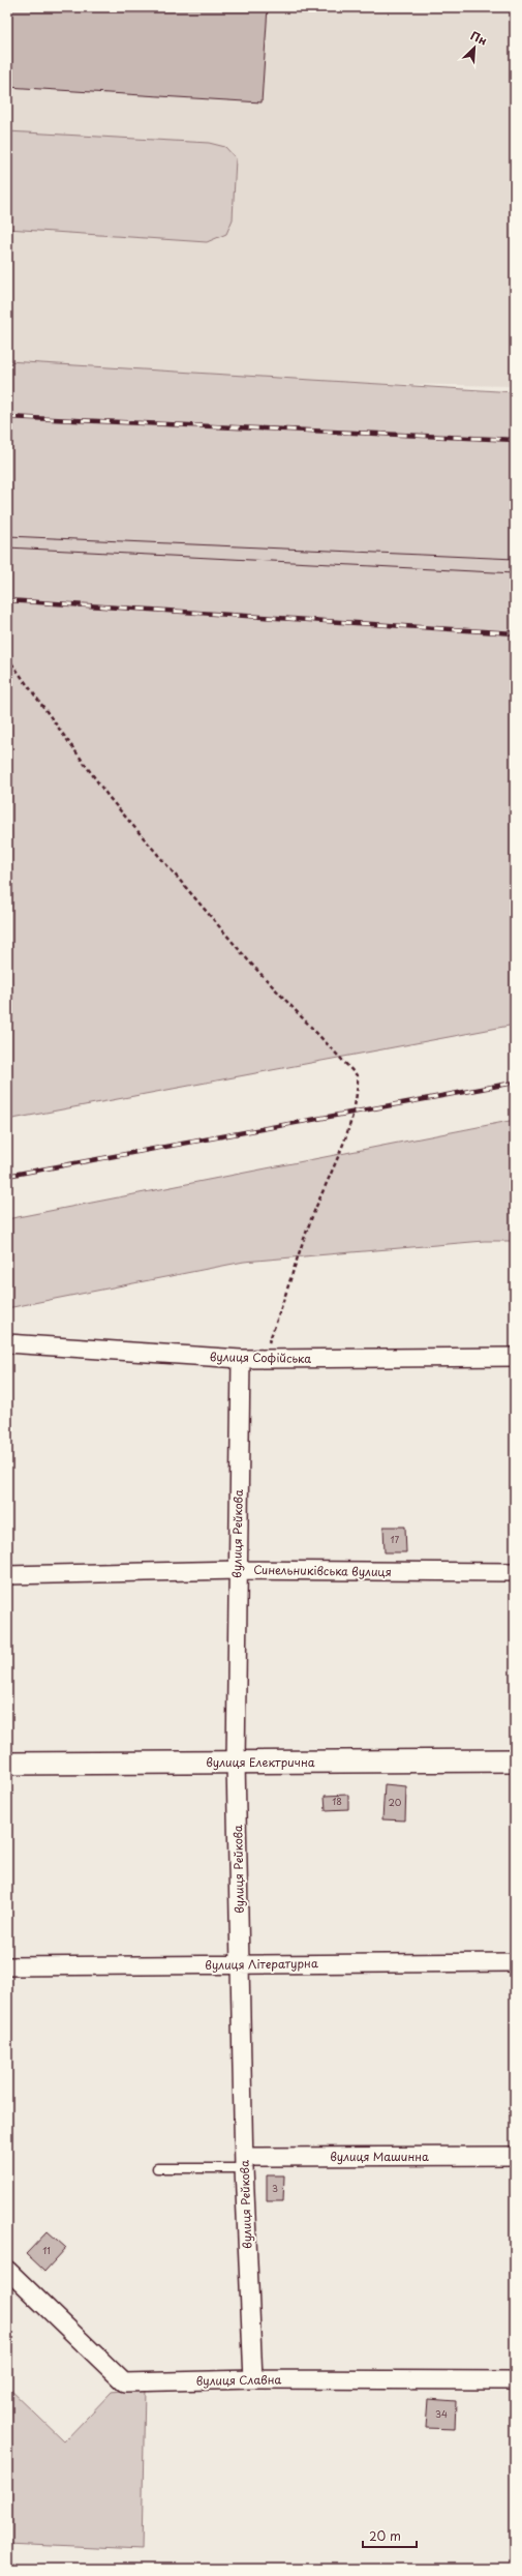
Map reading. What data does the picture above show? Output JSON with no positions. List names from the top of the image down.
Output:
{
  "streets": {
    "street": [
      "вулиця Софійська",
      "вулиця Рейкова",
      "Синельниківська вулиця",
      "вулиця Електрична",
      "вулиця Літературна",
      "вулиця Машинна",
      "вулиця Славна"
    ]
  },
  "crossings": [
    ["вулиця Софійська", "вулиця Рейкова"],
    ["вулиця Рейкова", "Синельниківська вулиця"],
    ["вулиця Рейкова", "вулиця Електрична"],
    ["вулиця Рейкова", "вулиця Літературна"],
    ["вулиця Рейкова", "вулиця Машинна"],
    ["вулиця Рейкова", "вулиця Славна"]
  ],
  "house_numbers": [
    "17",
    "18",
    "20",
    "3",
    "11",
    "34"
  ],
  "scale_bar": "20 m",
  "north": "top right"
}
